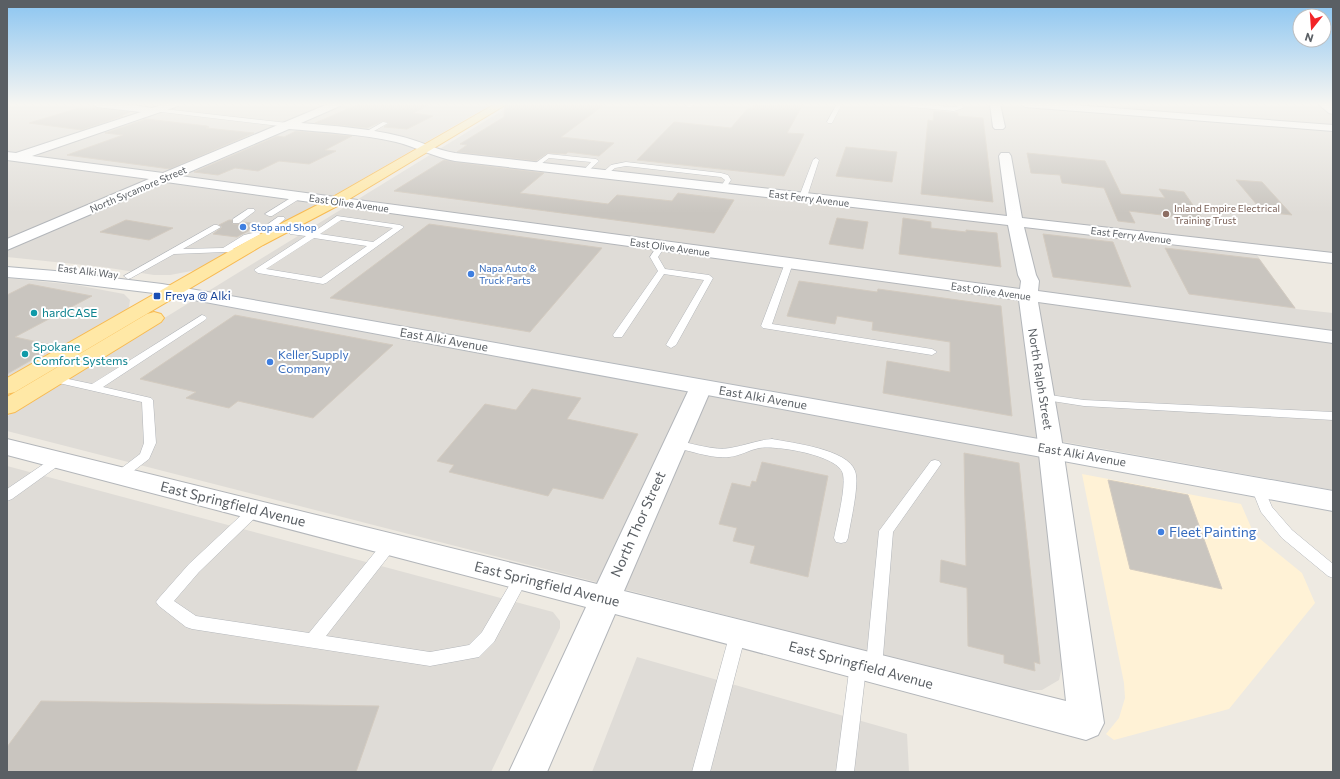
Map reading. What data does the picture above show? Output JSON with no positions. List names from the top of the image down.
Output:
{
  "streets": {
    "street": [
      "North Sycamore Street",
      "East Ferry Avenue",
      "East Olive Avenue",
      "East Alki Way",
      "East Alki Avenue",
      "North Ralph Street",
      "East Springfield Avenue",
      "North Thor Street"
    ]
  },
  "crossings": [
    ["North Sycamore Street", "East Olive Avenue"],
    ["East Ferry Avenue", "North Ralph Street"],
    ["East Olive Avenue", "North Ralph Street"],
    ["East Alki Way", "East Alki Avenue"],
    ["East Alki Avenue", "North Ralph Street"],
    ["East Alki Avenue", "North Thor Street"],
    ["North Ralph Street", "East Springfield Avenue"],
    ["East Springfield Avenue", "North Thor Street"]
  ],
  "places": {
    "other": [
      "Inland Empire Electrical Training Trust",
      "Stop and Shop",
      "Napa Auto & Truck Parts",
      "hardCASE",
      "Spokane Comfort Systems",
      "Keller Supply Company",
      "Fleet Painting"
    ],
    "transit": ["Freya @ Alki"]
  },
  "north": "bottom"
}
